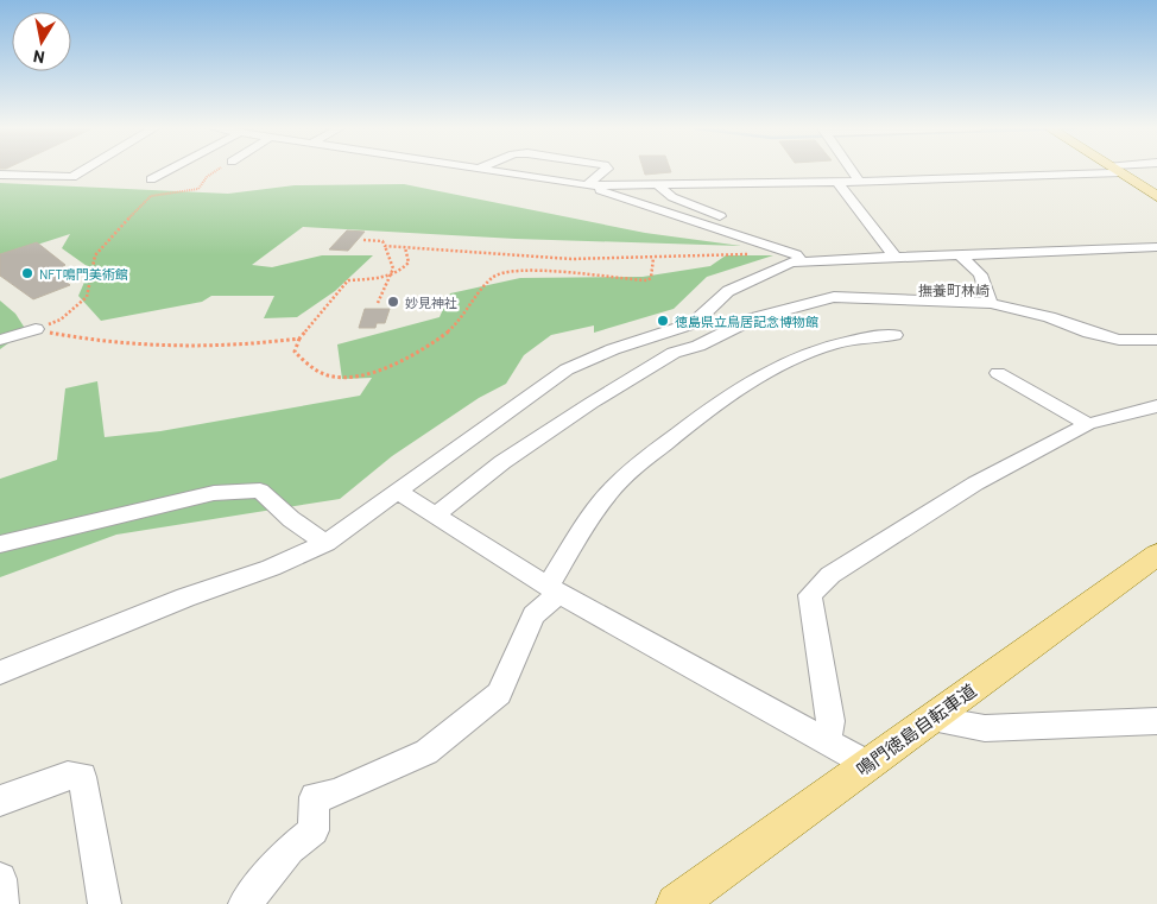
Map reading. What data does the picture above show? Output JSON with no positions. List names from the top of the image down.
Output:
{
  "streets": {
    "main road": ["鳴門徳島自転車道"]
  },
  "districts": ["撫養町林崎"],
  "places": ["NFT鳴門美術館", "妙見神社", "徳島県立鳥居記念博物館"],
  "north": "bottom"
}
